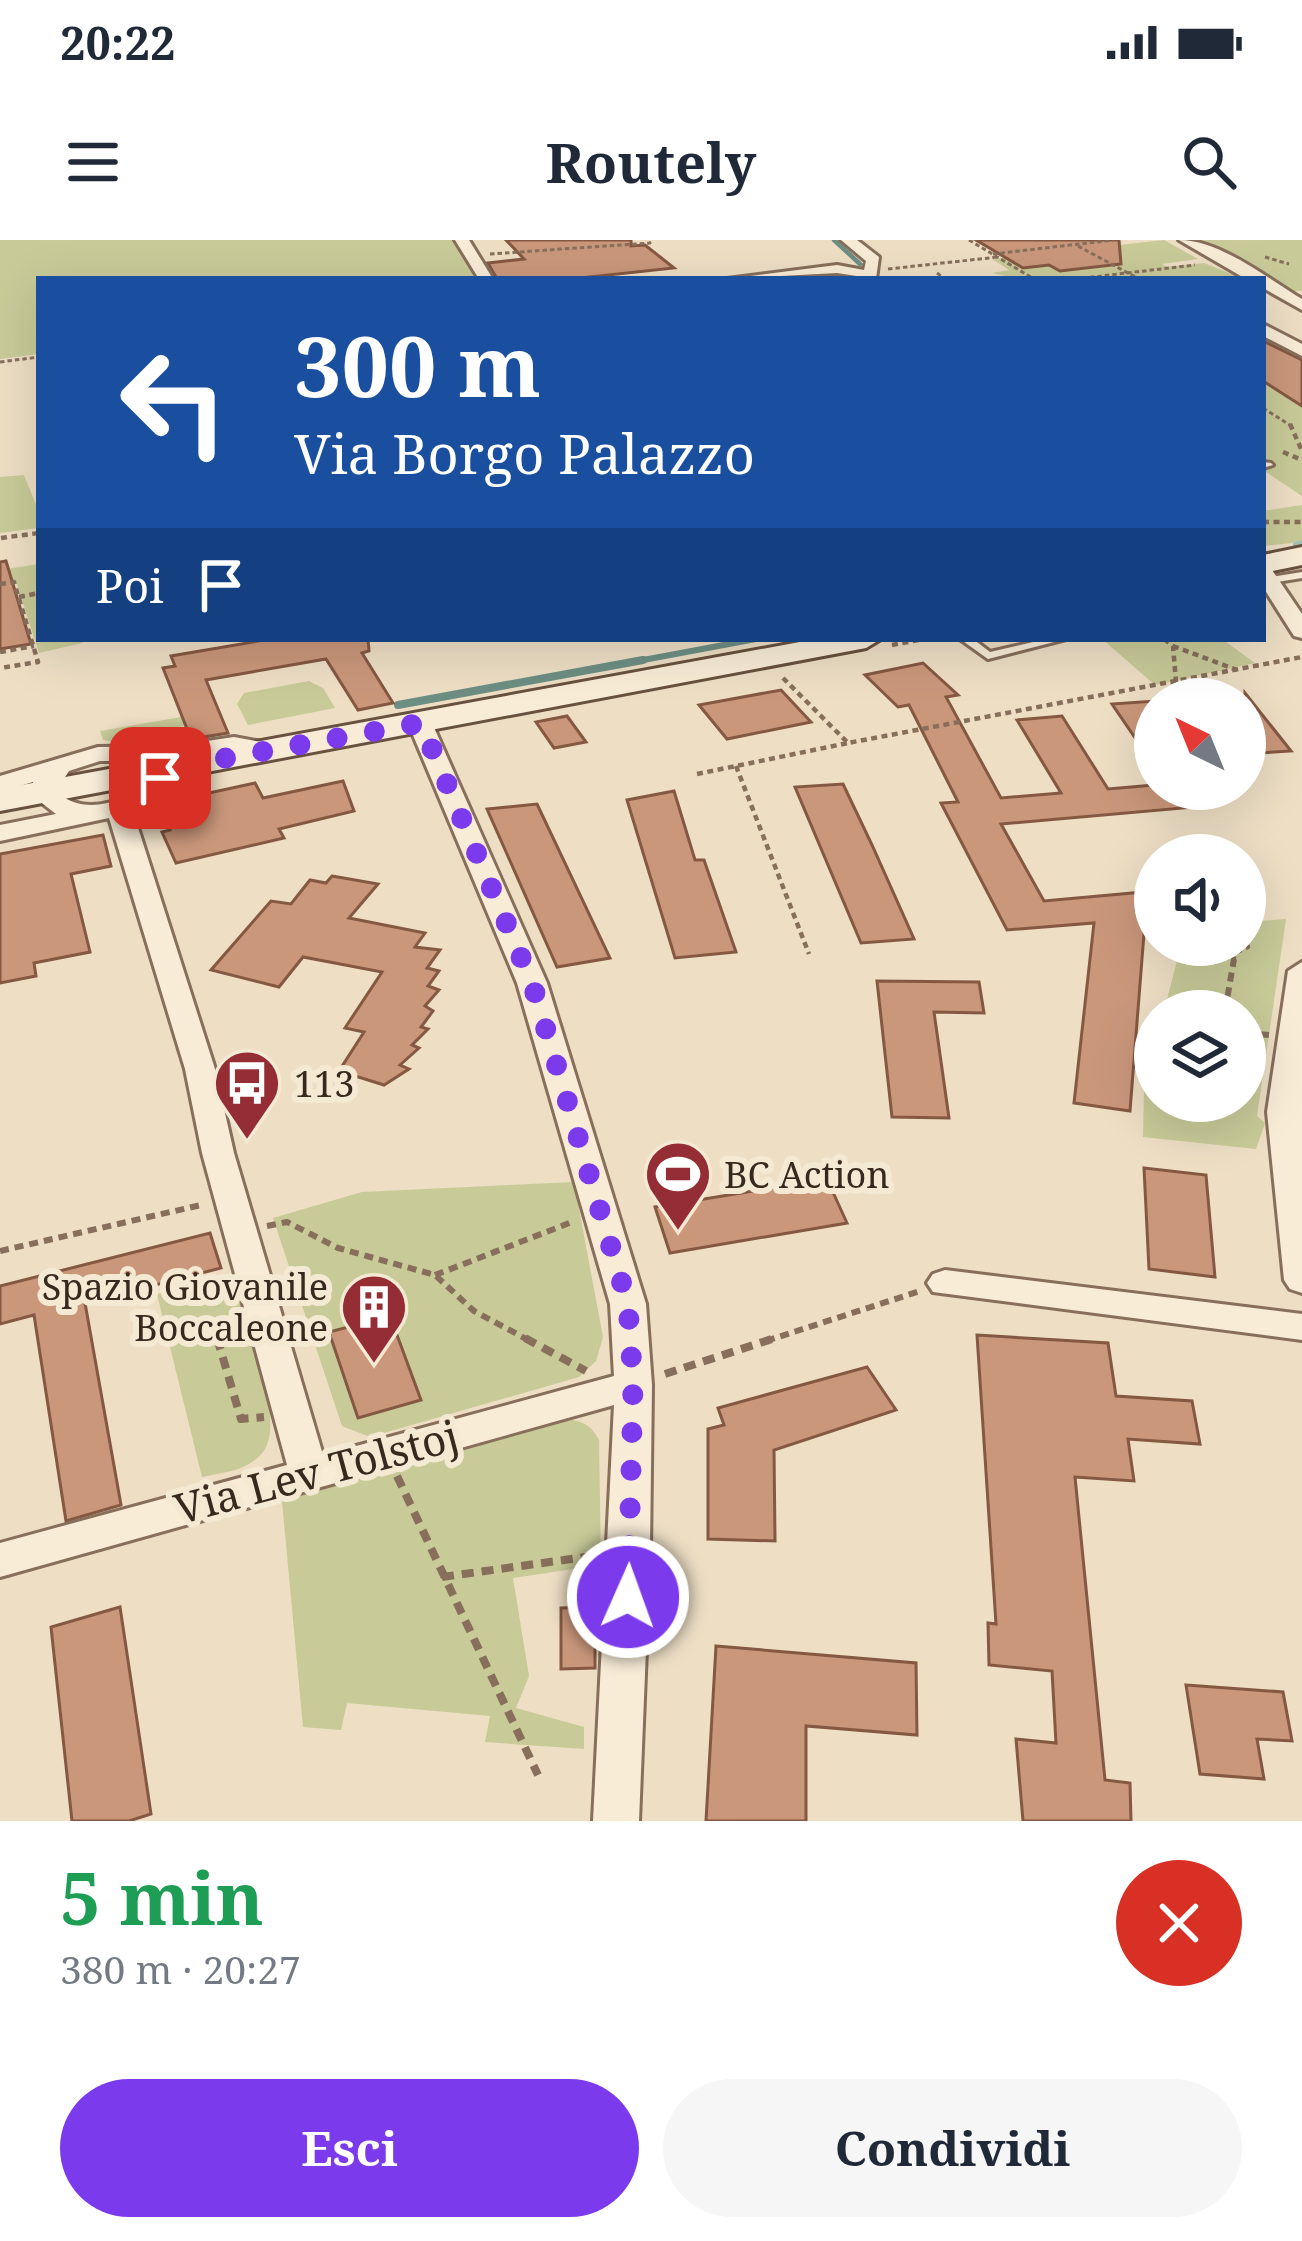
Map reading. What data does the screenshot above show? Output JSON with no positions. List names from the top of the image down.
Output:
{
  "streets": {
    "street": ["Via Lev Tolstoj"]
  },
  "places": {
    "bus stop": ["113"],
    "sports": ["BC Action"],
    "building": ["Spazio Giovanile Boccaleone"]
  },
  "north": "top left",
  "page": {
    "status": "20:22",
    "header": "Routely",
    "turn": ["300 m", "Via Borgo Palazzo"],
    "then": "Poi",
    "heading": ["5 min", "380 m · 20:27"],
    "buttons": ["Esci", "Condividi"]
  }
}
